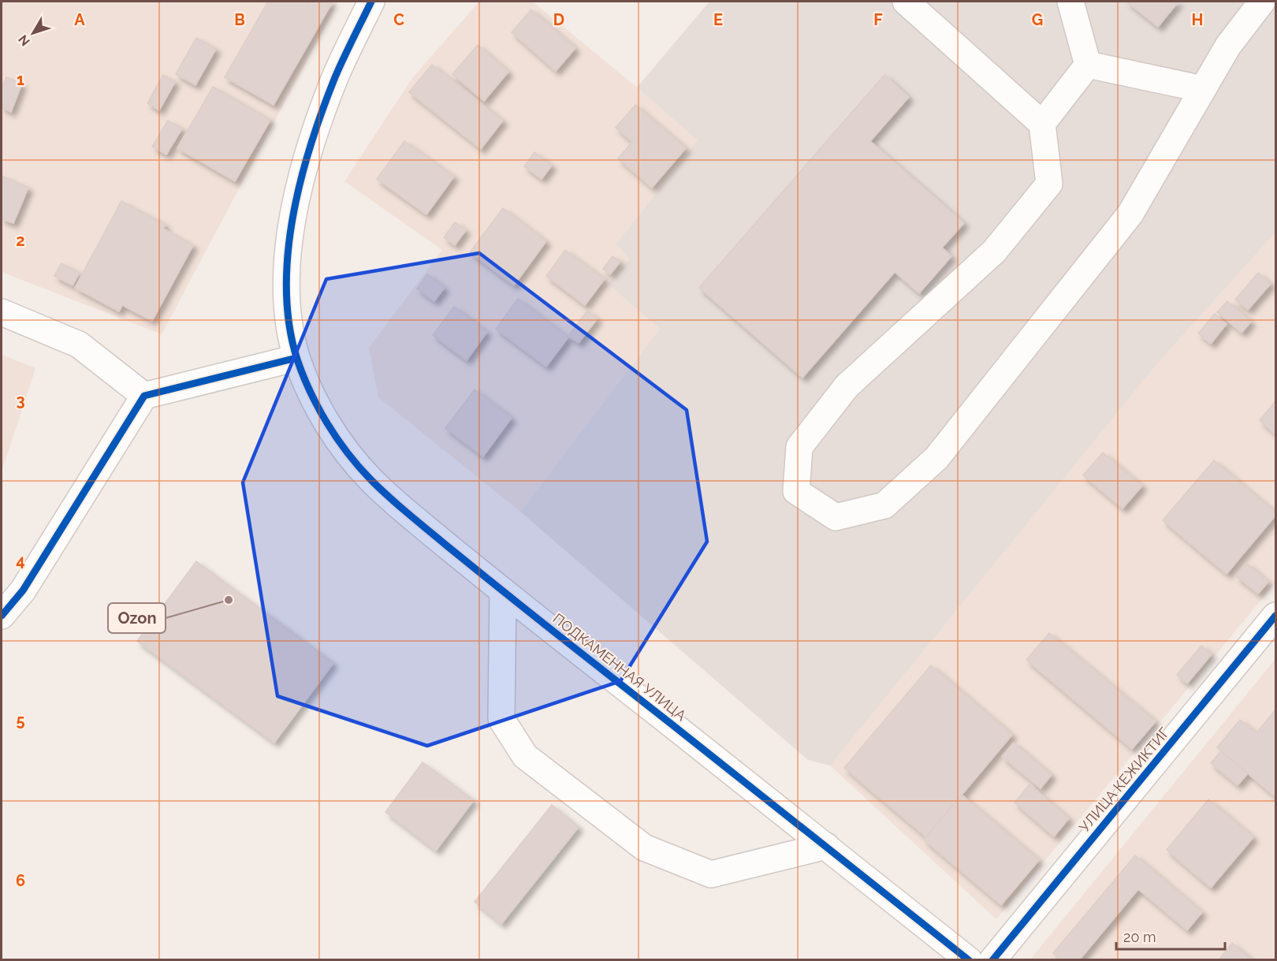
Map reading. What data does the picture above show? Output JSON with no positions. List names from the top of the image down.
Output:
{
  "streets": {
    "street": ["ПОДКАМЕННАЯ УЛИЦА", "УЛИЦА КЕЖИКТИГ"]
  },
  "places": ["Ozon"],
  "scale_bar": "20 m",
  "north": "bottom left",
  "grid": {
    "columns": [
      "A",
      "B",
      "C",
      "D",
      "E",
      "F",
      "G",
      "H"
    ],
    "rows": [
      "1",
      "2",
      "3",
      "4",
      "5",
      "6"
    ]
  }
}
